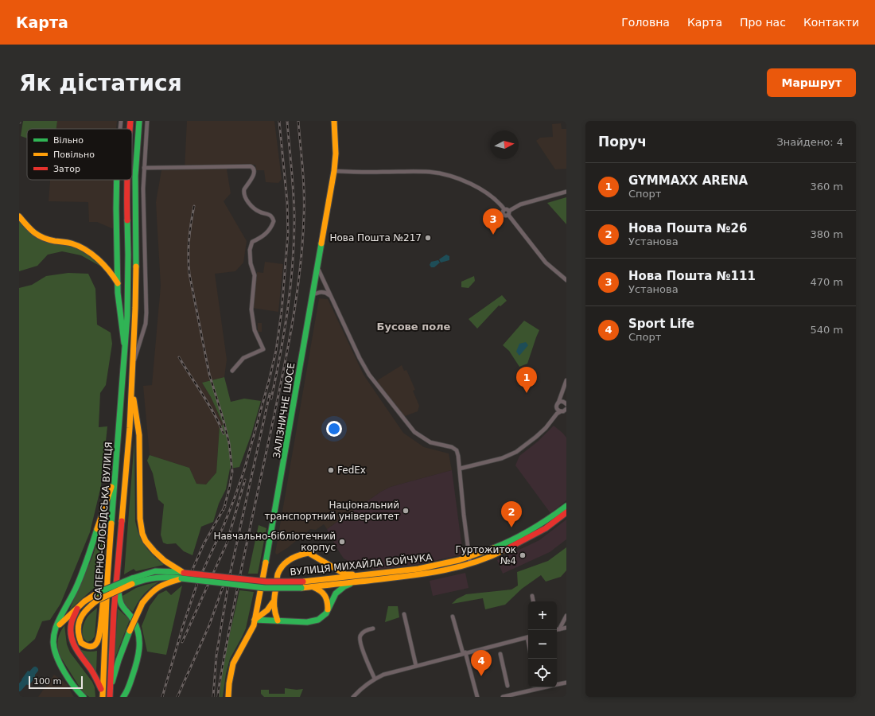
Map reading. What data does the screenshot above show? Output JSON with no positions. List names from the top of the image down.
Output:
{
  "streets": {
    "main road": ["ЗАЛІЗНИЧНЕ ШОСЕ", "САПЕРНО-СЛОБІДСЬКА ВУЛИЦЯ", "ВУЛИЦЯ МИХАЙЛА БОЙЧУКА"]
  },
  "crossings": [
    ["САПЕРНО-СЛОБІДСЬКА ВУЛИЦЯ", "ВУЛИЦЯ МИХАЙЛА БОЙЧУКА"]
  ],
  "districts": ["Бусове поле"],
  "places": [
    "Нова Пошта №217",
    "FedEx",
    "Національний транспортний університет",
    "Навчально-бібліотечний корпус",
    "Гуртожиток №4"
  ],
  "legend": ["Вільно", "Повільно", "Затор"],
  "scale_bar": "100 m",
  "north": "right",
  "page": {
    "header": "Карта",
    "nav": [
      "Головна",
      "Карта",
      "Про нас",
      "Контакти"
    ],
    "buttons": "Маршрут",
    "title": "Як дістатися",
    "heading": ["Поруч", "Знайдено: 4"],
    "list": [
      {
        "mark": "1",
        "name": "GYMMAXX ARENA",
        "note": "Спорт",
        "value": "360 m"
      },
      {
        "mark": "2",
        "name": "Нова Пошта №26",
        "note": "Установа",
        "value": "380 m"
      },
      {
        "mark": "3",
        "name": "Нова Пошта №111",
        "note": "Установа",
        "value": "470 m"
      },
      {
        "mark": "4",
        "name": "Sport Life",
        "note": "Спорт",
        "value": "540 m"
      }
    ],
    "pins": [
      "3",
      "1",
      "2",
      "4"
    ],
    "map_buttons": ["+", "−"],
    "scale": "100 m"
  }
}
